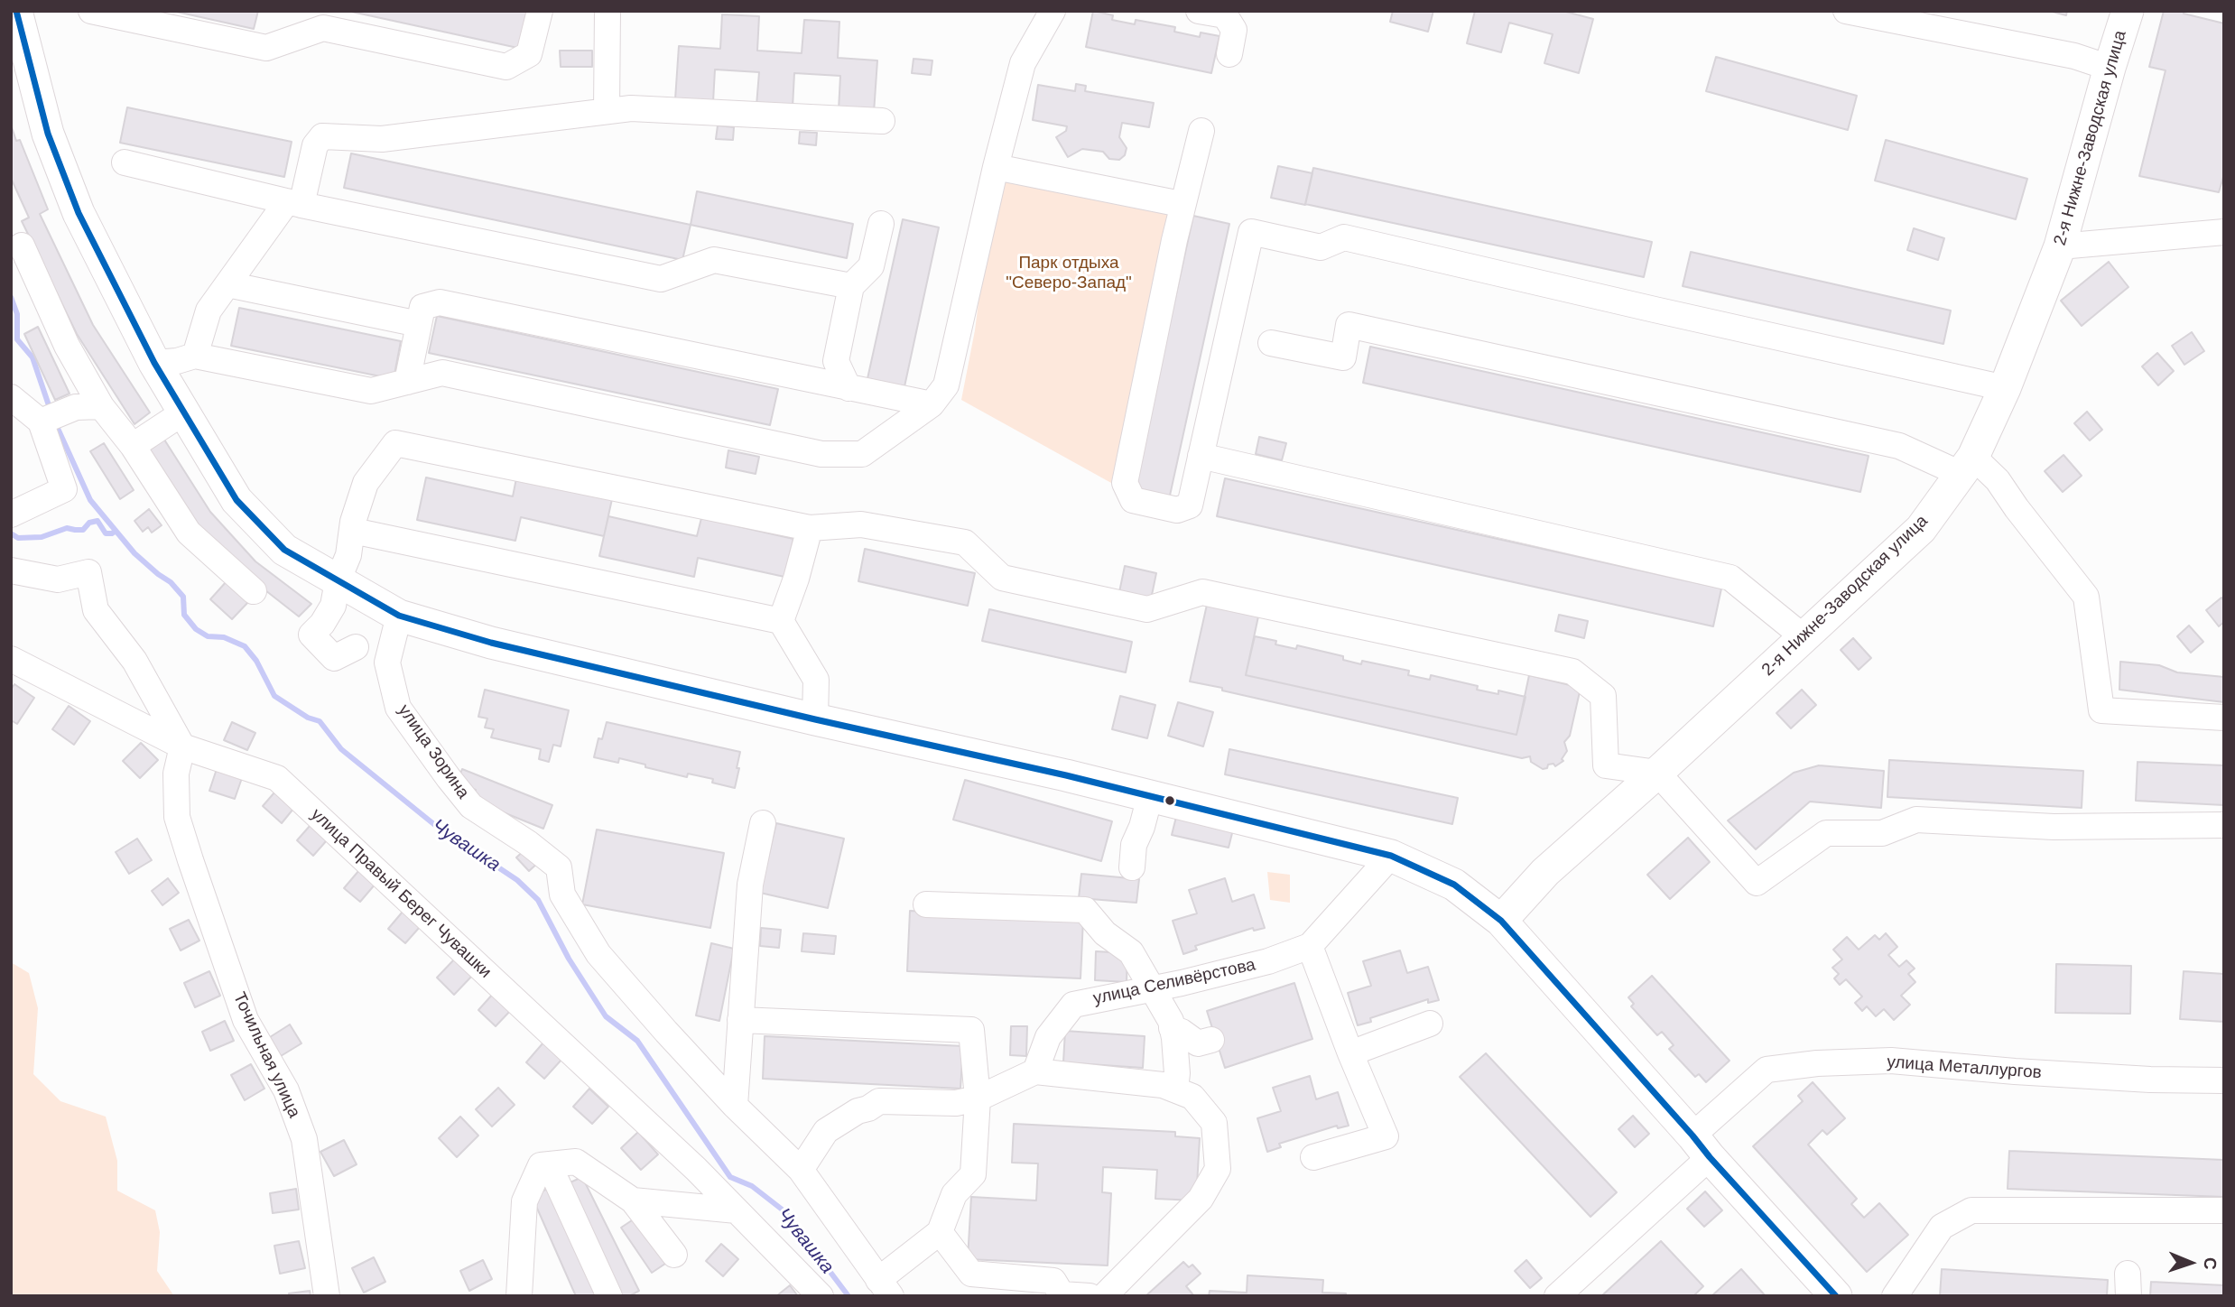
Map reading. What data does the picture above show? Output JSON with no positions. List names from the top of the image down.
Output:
{
  "streets": {
    "main road": ["2-я Нижне-Заводская улица"],
    "street": [
      "улица Зорина",
      "улица Правый Берег Чувашки",
      "улица Селивёрстова",
      "Точильная улица",
      "улица Металлургов"
    ]
  },
  "crossings": [
    ["улица Правый Берег Чувашки", "Точильная улица"]
  ],
  "water": ["Чувашка"],
  "parks": ["Парк отдыха \"Северо-Запад\""],
  "north": "right"
}
